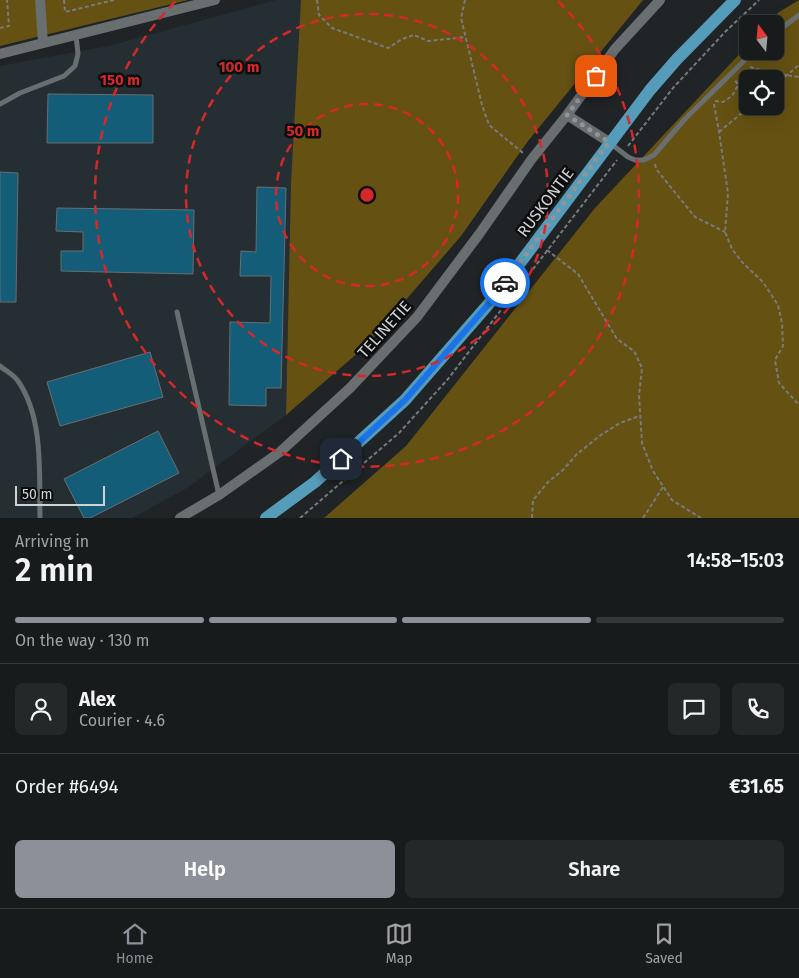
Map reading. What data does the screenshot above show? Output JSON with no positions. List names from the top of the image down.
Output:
{
  "streets": {
    "main road": ["RUSKONTIE"],
    "street": ["TELINETIE"]
  },
  "scale_bar": "50 m",
  "north": "top",
  "page": {
    "scale": "50 m",
    "heading": ["2 min", "Arriving in", "14:58–15:03"],
    "panel": [
      "Alex",
      "Courier · 4.6",
      "Order #6494",
      "€31.65"
    ],
    "bar": "On the way · 130 m",
    "buttons": ["Help", "Share"],
    "tabs": ["Home", "Map", "Saved"]
  },
  "rings": ["100 m", "150 m", "50 m"]
}
